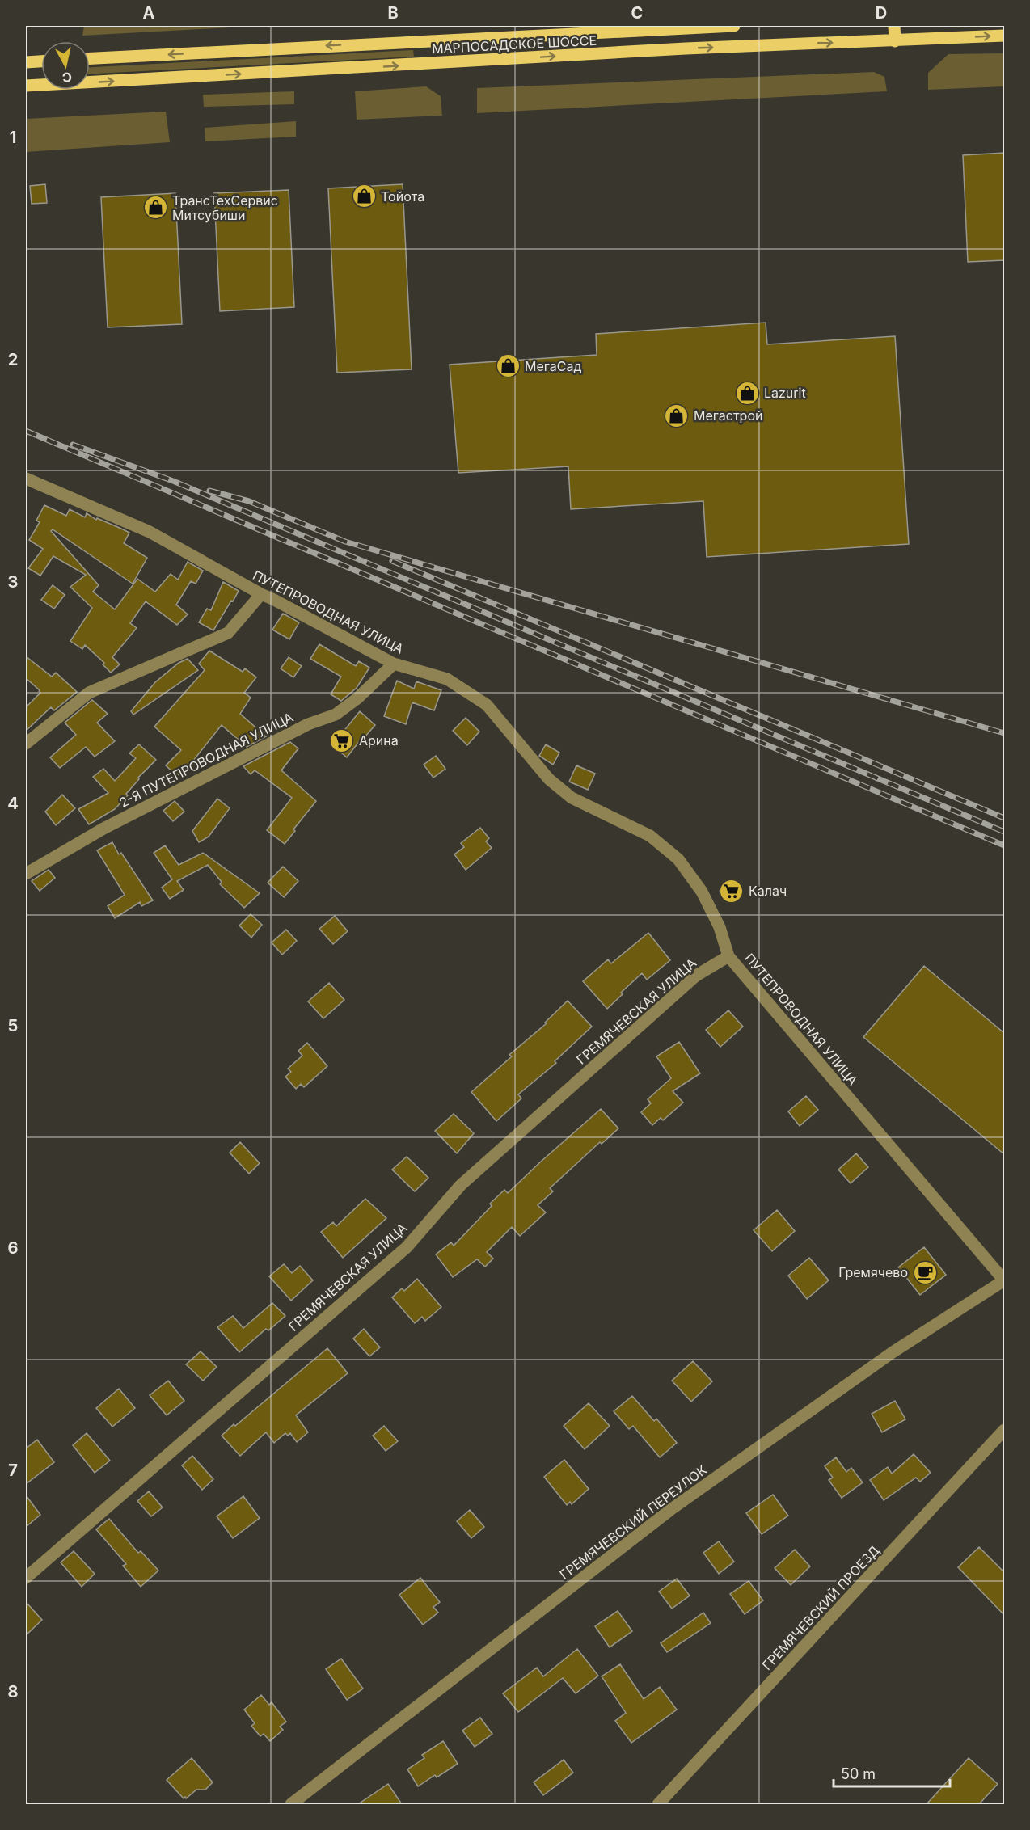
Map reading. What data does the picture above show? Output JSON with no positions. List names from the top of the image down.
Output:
{
  "streets": {
    "main road": ["МАРПОСАДСКОЕ ШОССЕ"],
    "street": [
      "ПУТЕПРОВОДНАЯ УЛИЦА",
      "2-Я ПУТЕПРОВОДНАЯ УЛИЦА",
      "ГРЕМЯЧЕВСКАЯ УЛИЦА",
      "ГРЕМЯЧЕВСКИЙ ПЕРЕУЛОК",
      "ГРЕМЯЧЕВСКИЙ ПРОЕЗД"
    ]
  },
  "crossings": [
    ["ПУТЕПРОВОДНАЯ УЛИЦА", "2-Я ПУТЕПРОВОДНАЯ УЛИЦА"],
    ["ПУТЕПРОВОДНАЯ УЛИЦА", "ГРЕМЯЧЕВСКАЯ УЛИЦА"],
    ["ПУТЕПРОВОДНАЯ УЛИЦА", "ГРЕМЯЧЕВСКИЙ ПЕРЕУЛОК"]
  ],
  "places": {
    "shop": [
      "Тойота",
      "ТрансТехСервис Митсубиши",
      "МегаСад",
      "Lazurit",
      "Мегастрой"
    ],
    "supermarket": ["Арина", "Калач"],
    "cafe": ["Гремячево"]
  },
  "scale_bar": "50 m",
  "north": "bottom",
  "grid": {
    "columns": [
      "A",
      "B",
      "C",
      "D"
    ],
    "rows": [
      "1",
      "2",
      "3",
      "4",
      "5",
      "6",
      "7",
      "8"
    ]
  }
}
